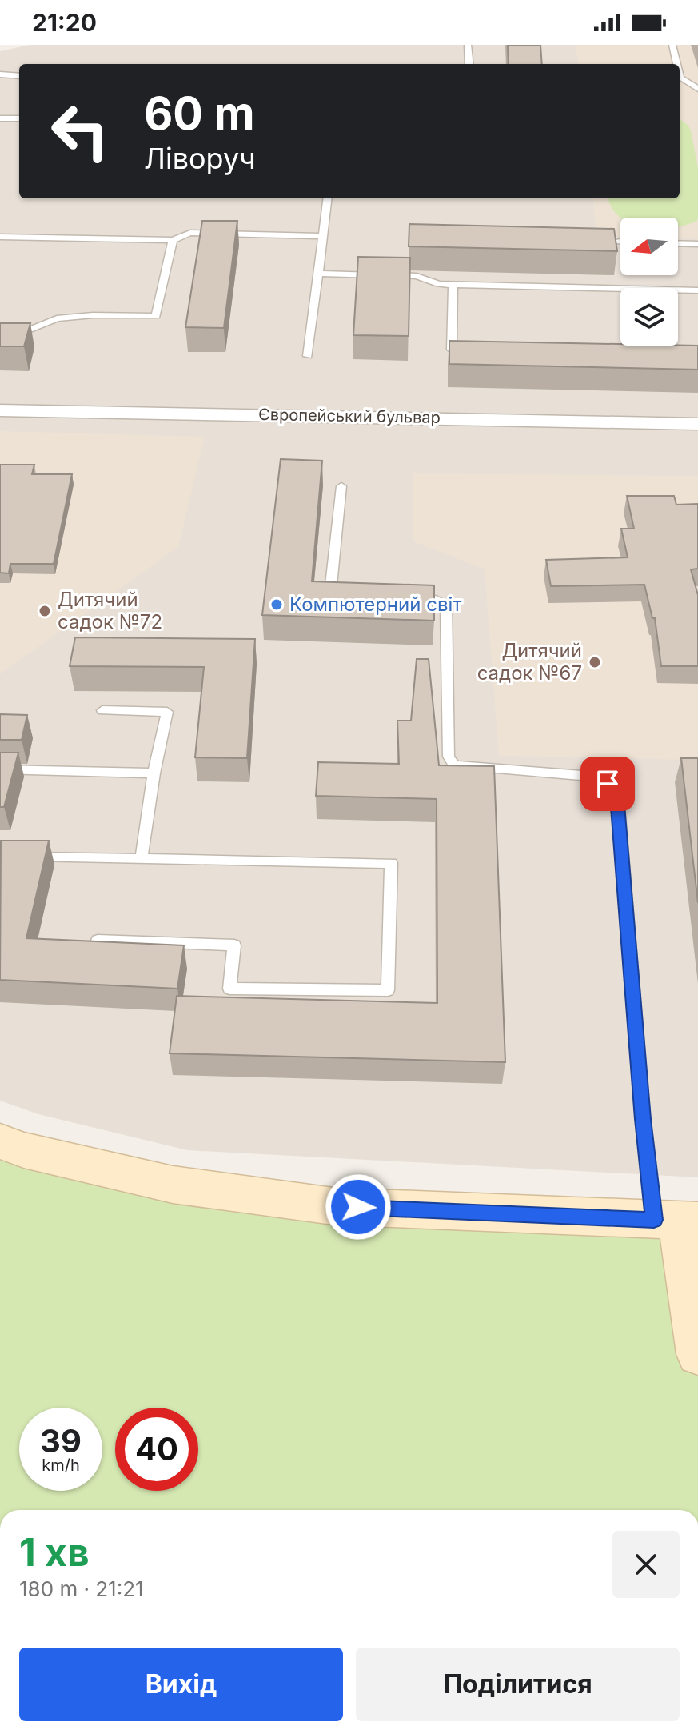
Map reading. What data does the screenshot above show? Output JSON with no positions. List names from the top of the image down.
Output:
{
  "streets": {
    "street": ["Європейський бульвар"]
  },
  "places": ["Компютерний світ", "Дитячий садок №72", "Дитячий садок №67"],
  "north": "left",
  "page": {
    "status": "21:20",
    "turn": ["60 m", "Ліворуч"],
    "speed": "39 km/h",
    "limit": "40",
    "heading": ["1 хв", "180 m · 21:21"],
    "buttons": ["Вихід", "Поділитися"]
  }
}
